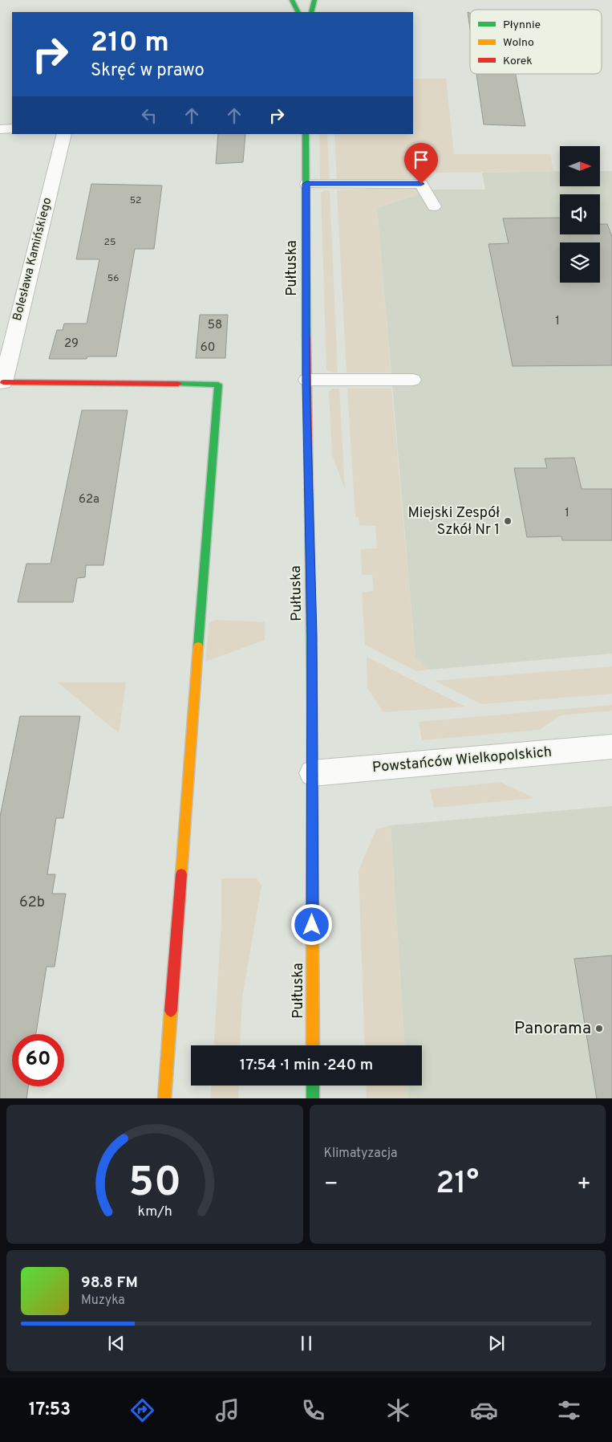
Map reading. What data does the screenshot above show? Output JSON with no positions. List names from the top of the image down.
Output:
{
  "streets": {
    "main road": ["Pułtuska"],
    "street": ["Bolesława Kamińskiego", "Powstańców Wielkopolskich"]
  },
  "crossings": [
    ["Pułtuska", "Powstańców Wielkopolskich"]
  ],
  "places": ["Miejski Zespół Szkół Nr 1", "Panorama"],
  "house_numbers": [
    "52",
    "25",
    "56",
    "1",
    "58",
    "29",
    "60",
    "62a",
    "1",
    "62b"
  ],
  "legend": ["Płynnie", "Wolno", "Korek"],
  "north": "right",
  "page": {
    "turn": ["210 m", "Skręć w prawo"],
    "limit": "60",
    "trip": "17:54 · 1 min · 240 m",
    "tile": "Klimatyzacja",
    "heat": ["−", "21°", "+"],
    "song": ["98.8 FM", "Muzyka"],
    "tabs": "17:53",
    "gauge": ["50", "km/h"]
  }
}
